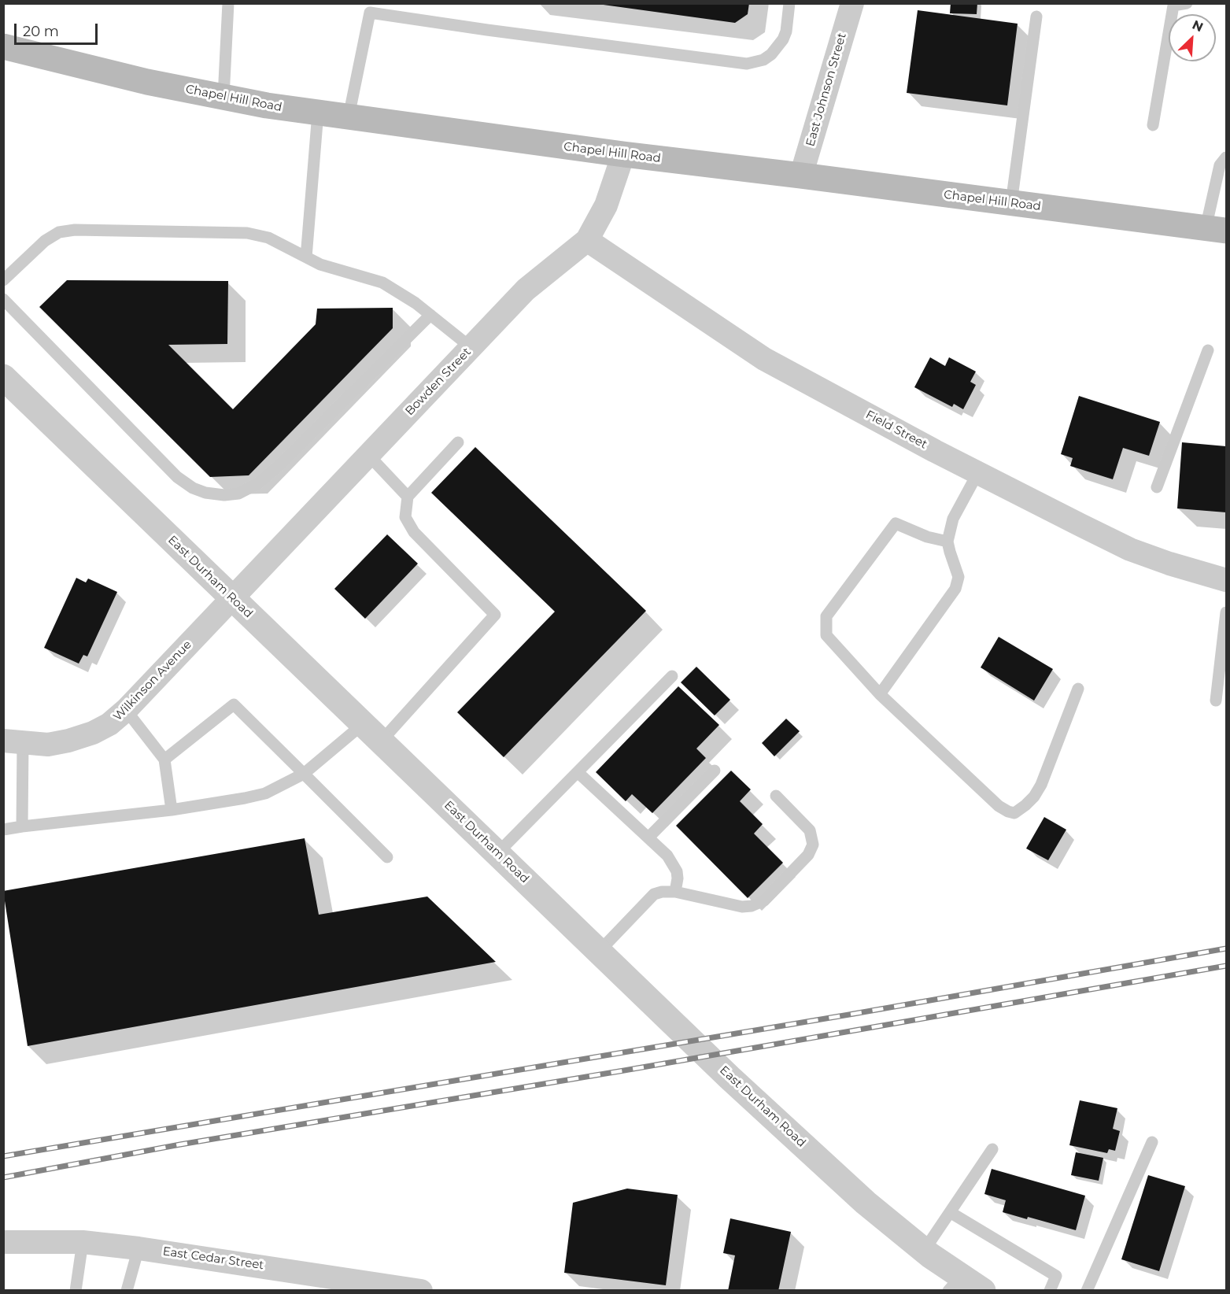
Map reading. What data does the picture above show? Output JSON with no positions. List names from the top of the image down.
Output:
{
  "streets": {
    "main road": ["Chapel Hill Road"],
    "street": [
      "East Johnson Street",
      "Bowden Street",
      "Field Street",
      "East Durham Road",
      "Wilkinson Avenue",
      "East Cedar Street"
    ]
  },
  "crossings": [
    ["East Johnson Street", "Chapel Hill Road"],
    ["Chapel Hill Road", "Bowden Street"],
    ["Bowden Street", "Field Street"],
    ["Bowden Street", "East Durham Road"],
    ["Bowden Street", "Wilkinson Avenue"],
    ["East Durham Road", "Wilkinson Avenue"]
  ],
  "scale_bar": "20 m",
  "north": "top right"
}
